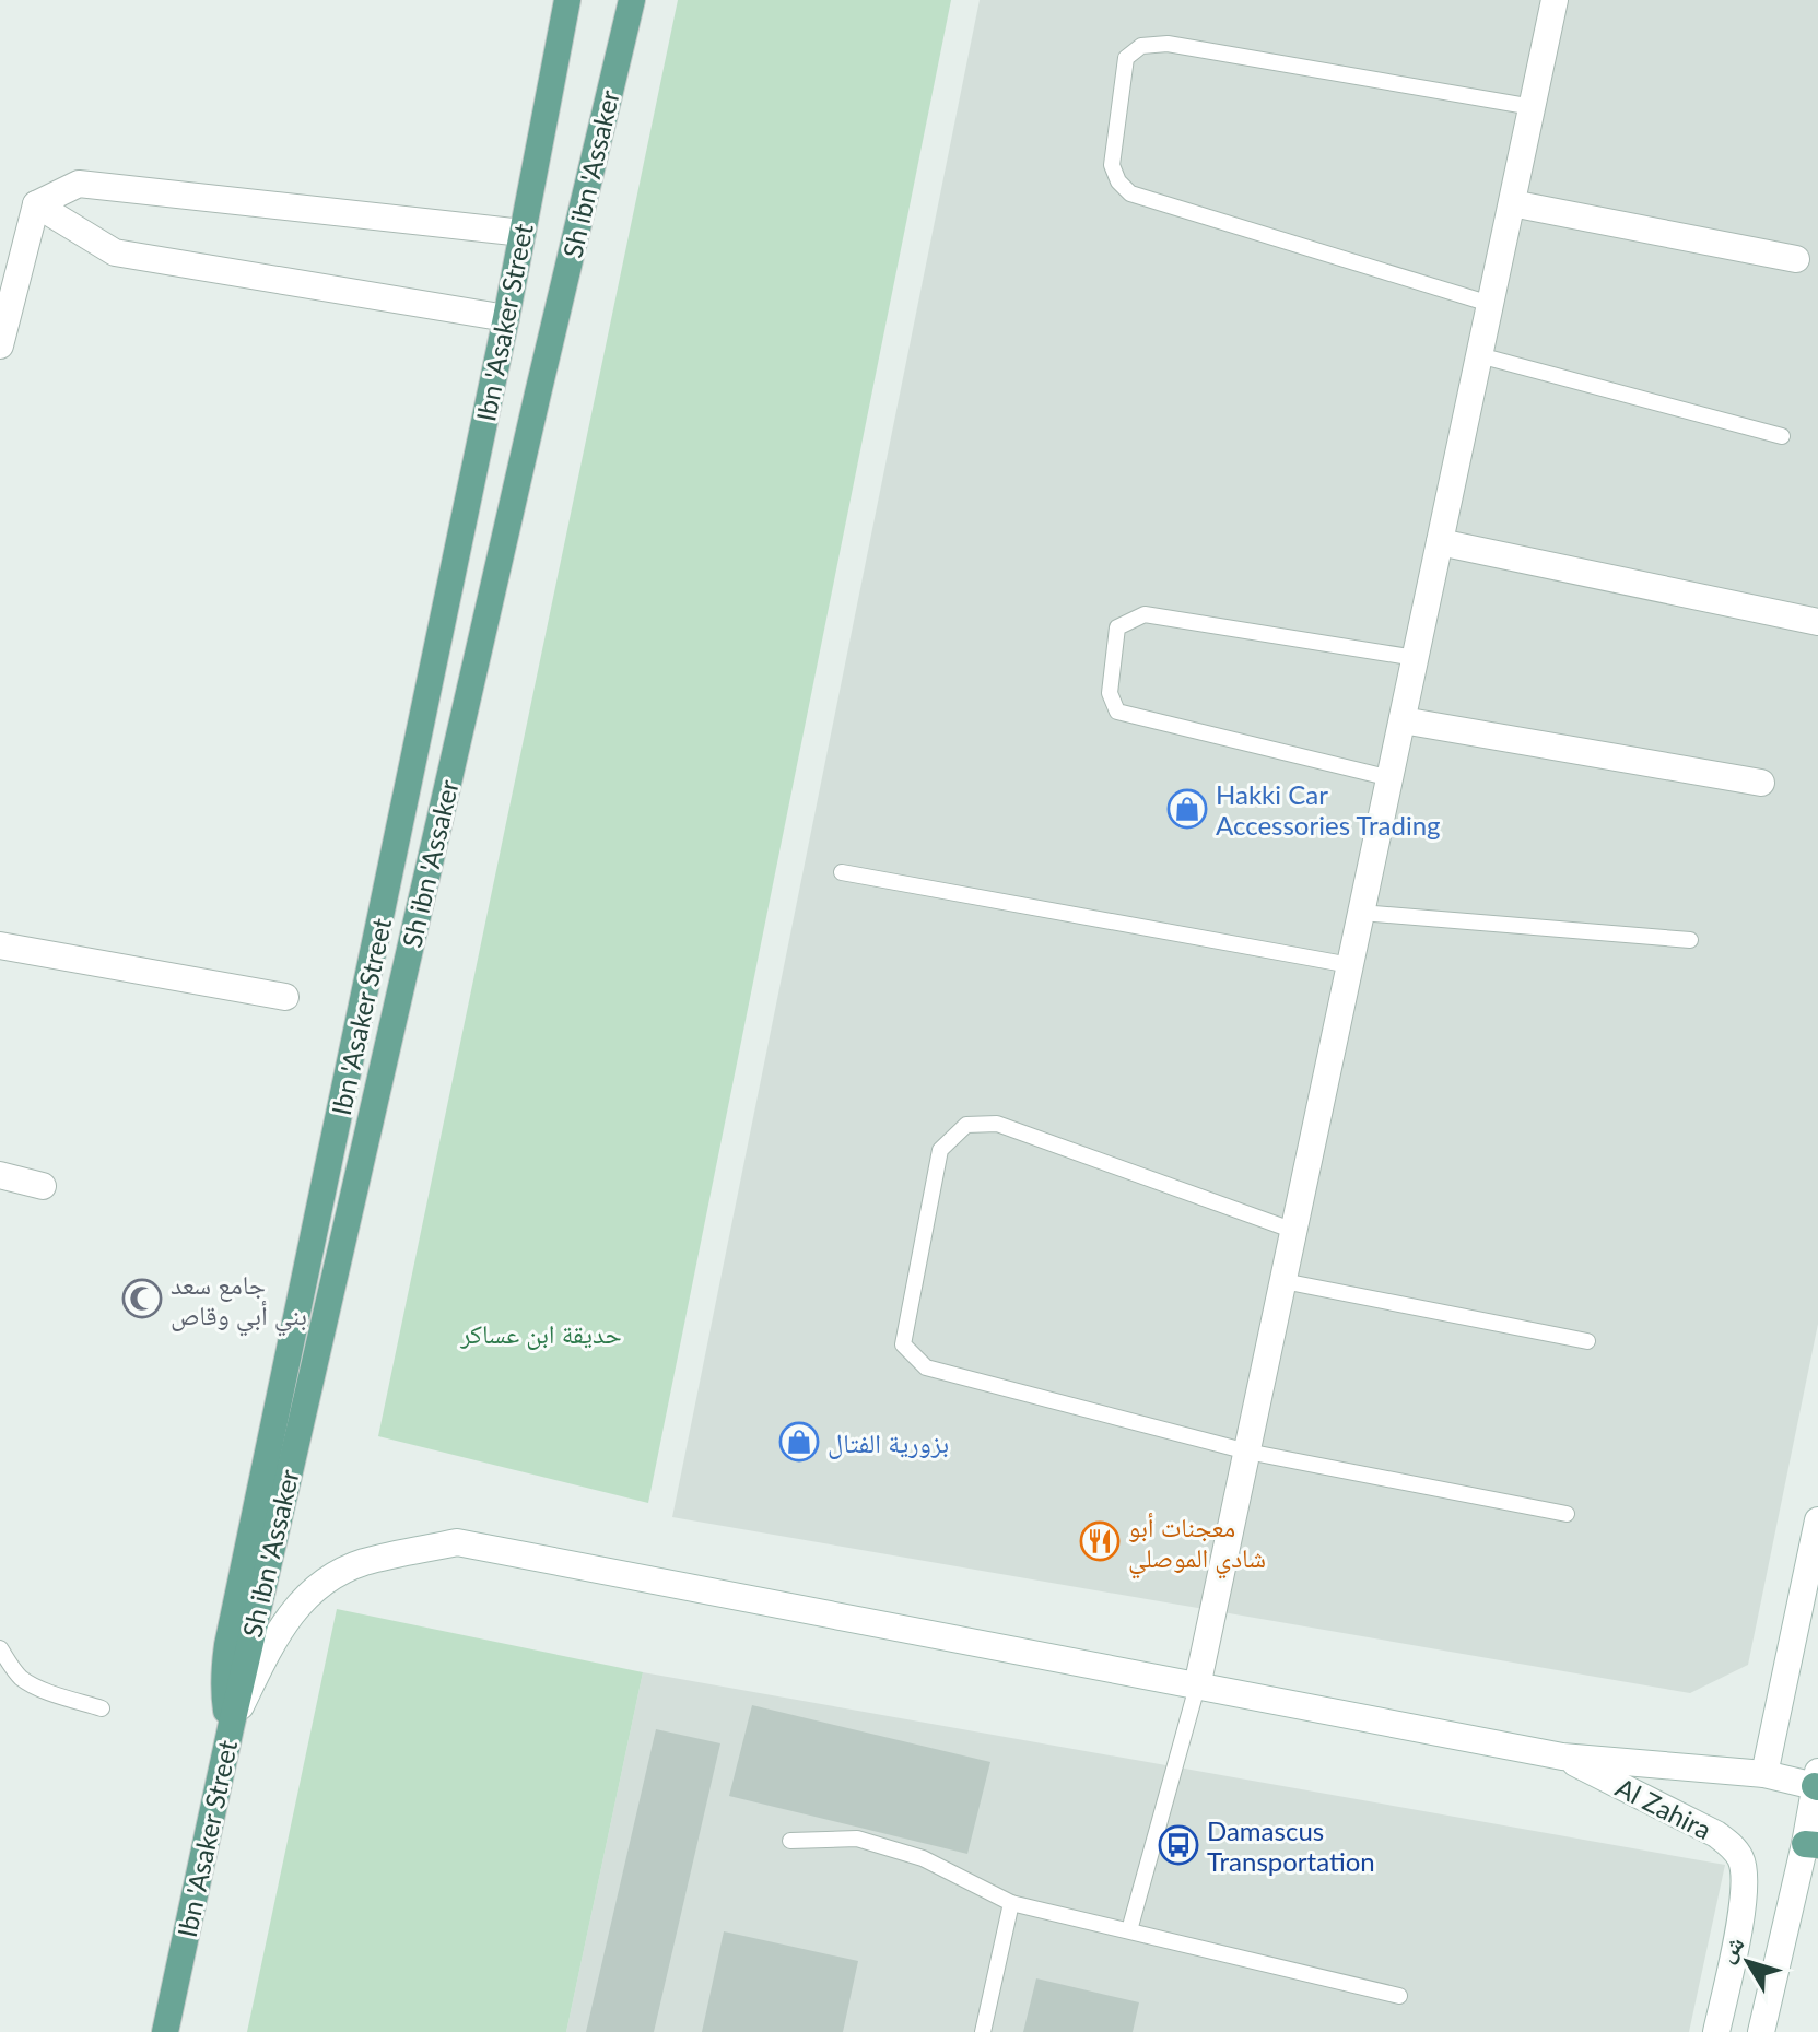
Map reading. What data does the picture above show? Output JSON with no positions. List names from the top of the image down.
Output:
{
  "streets": {
    "main road": ["Sh ibn 'Assaker", "Ibn 'Asaker Street"],
    "street": ["Al Zahira"]
  },
  "crossings": [
    ["Sh ibn 'Assaker", "Ibn 'Asaker Street"]
  ],
  "parks": ["حديقة ابن عساكر"],
  "places": {
    "shop": ["Hakki Car Accessories Trading", "بزورية الفتال"],
    "mosque": ["جامع سعد بني أبي وقاص"],
    "restaurant": ["معجنات أبو شادي الموصلي"],
    "bus stop": ["Damascus Transportation"]
  },
  "north": "top left"
}
